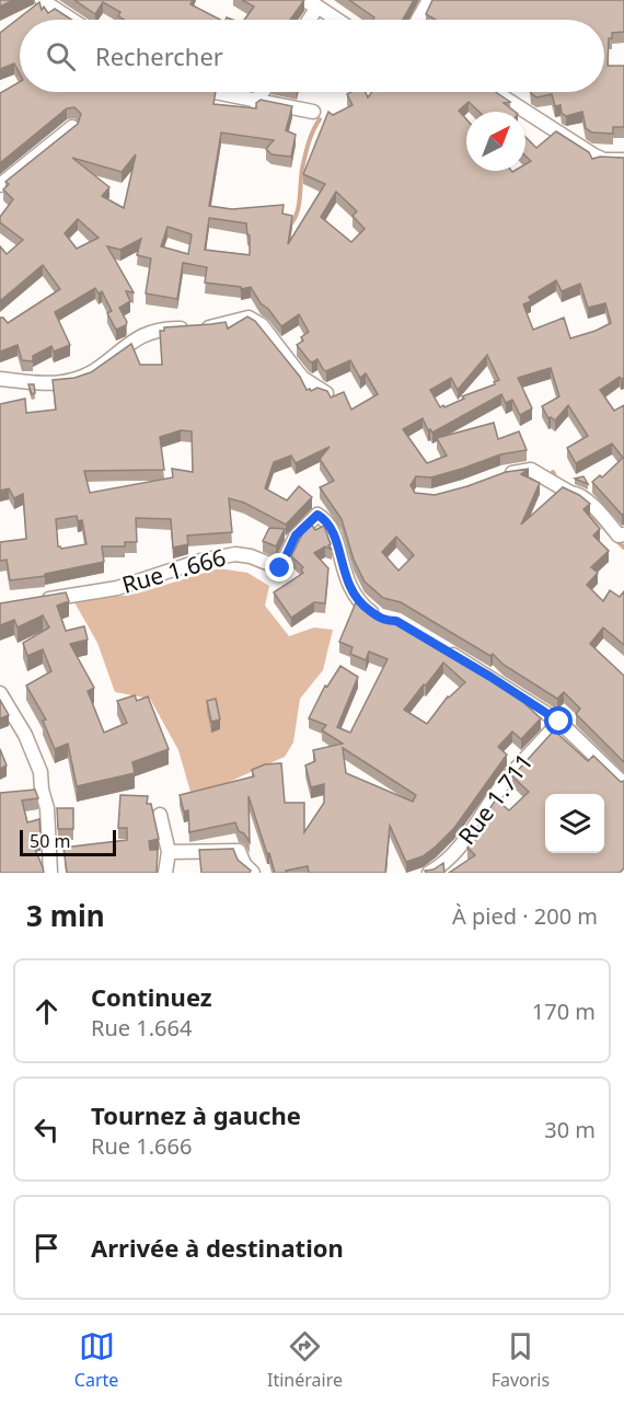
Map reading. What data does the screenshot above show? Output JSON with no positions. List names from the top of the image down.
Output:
{
  "streets": {
    "street": ["Rue 1.666", "Rue 1.711"]
  },
  "scale_bar": "50 m",
  "north": "top right",
  "page": {
    "search": "Rechercher",
    "scale": "50 m",
    "heading": ["3 min", "À pied · 200 m"],
    "list": [
      ["Continuez", "Rue 1.664", "170 m"],
      ["Tournez à gauche", "Rue 1.666", "30 m"],
      "Arrivée à destination"
    ],
    "nav": ["Carte", "Itinéraire", "Favoris"]
  }
}
